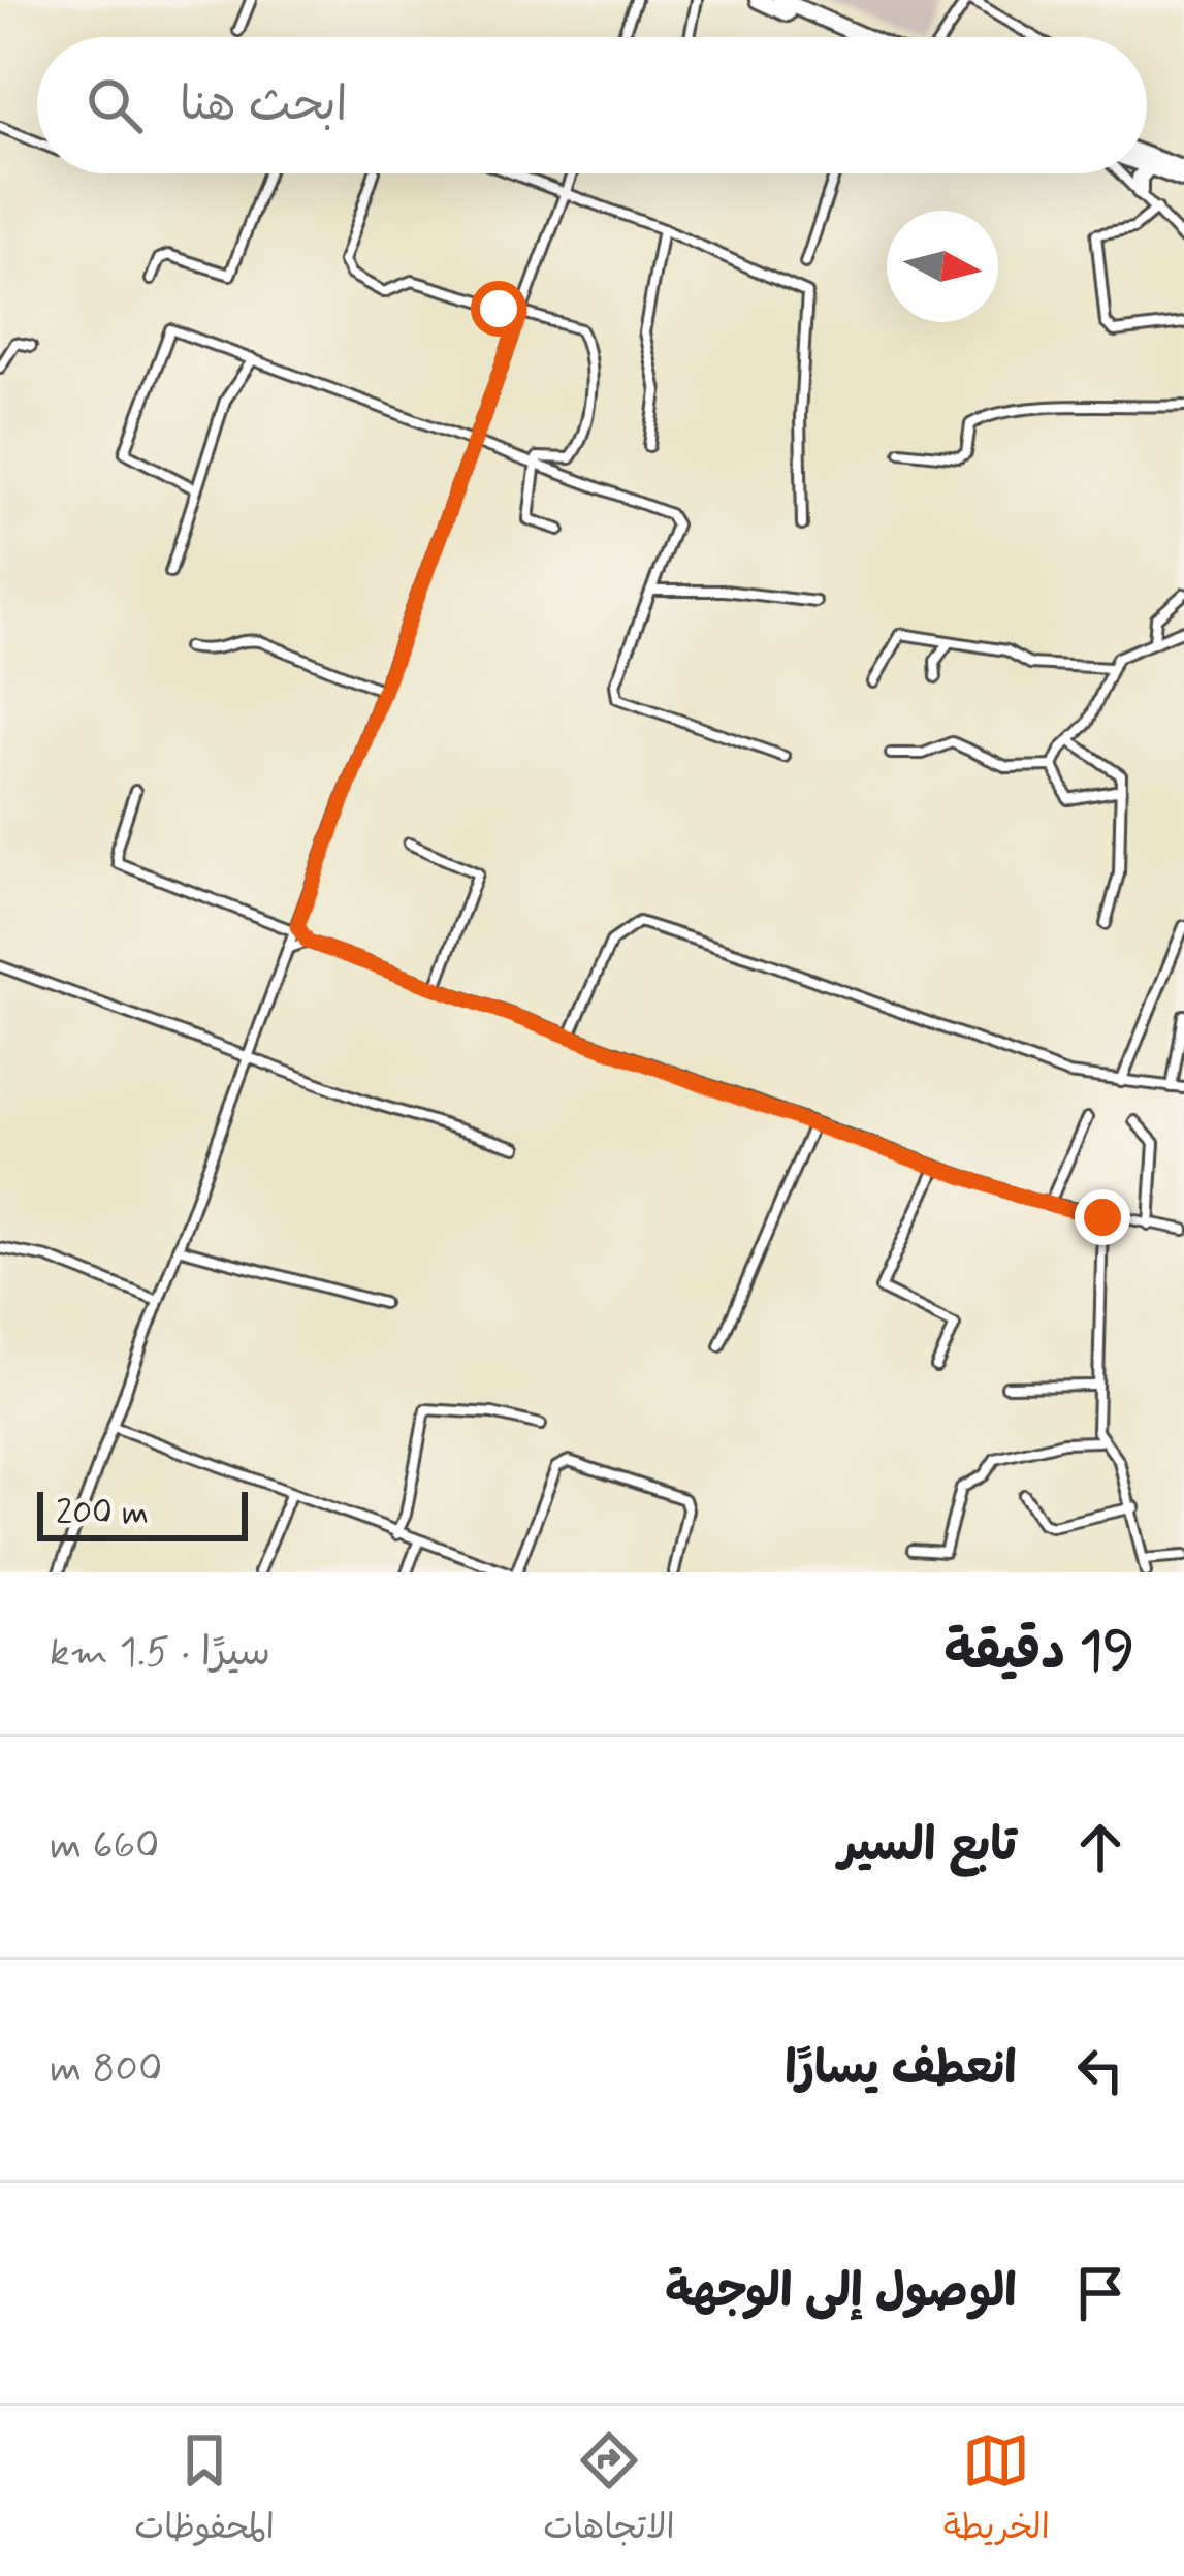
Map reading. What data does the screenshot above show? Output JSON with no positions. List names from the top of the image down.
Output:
{
  "scale_bar": "200 m",
  "north": "right",
  "page": {
    "search": "ابحث هنا",
    "scale": "200 m",
    "heading": ["19 دقيقة", "سيرًا · 1.5 km"],
    "list": [
      ["تابع السير", "660 m"],
      ["انعطف يسارًا", "800 m"],
      "الوصول إلى الوجهة"
    ],
    "nav": ["الخريطة", "الاتجاهات", "المحفوظات"]
  }
}
